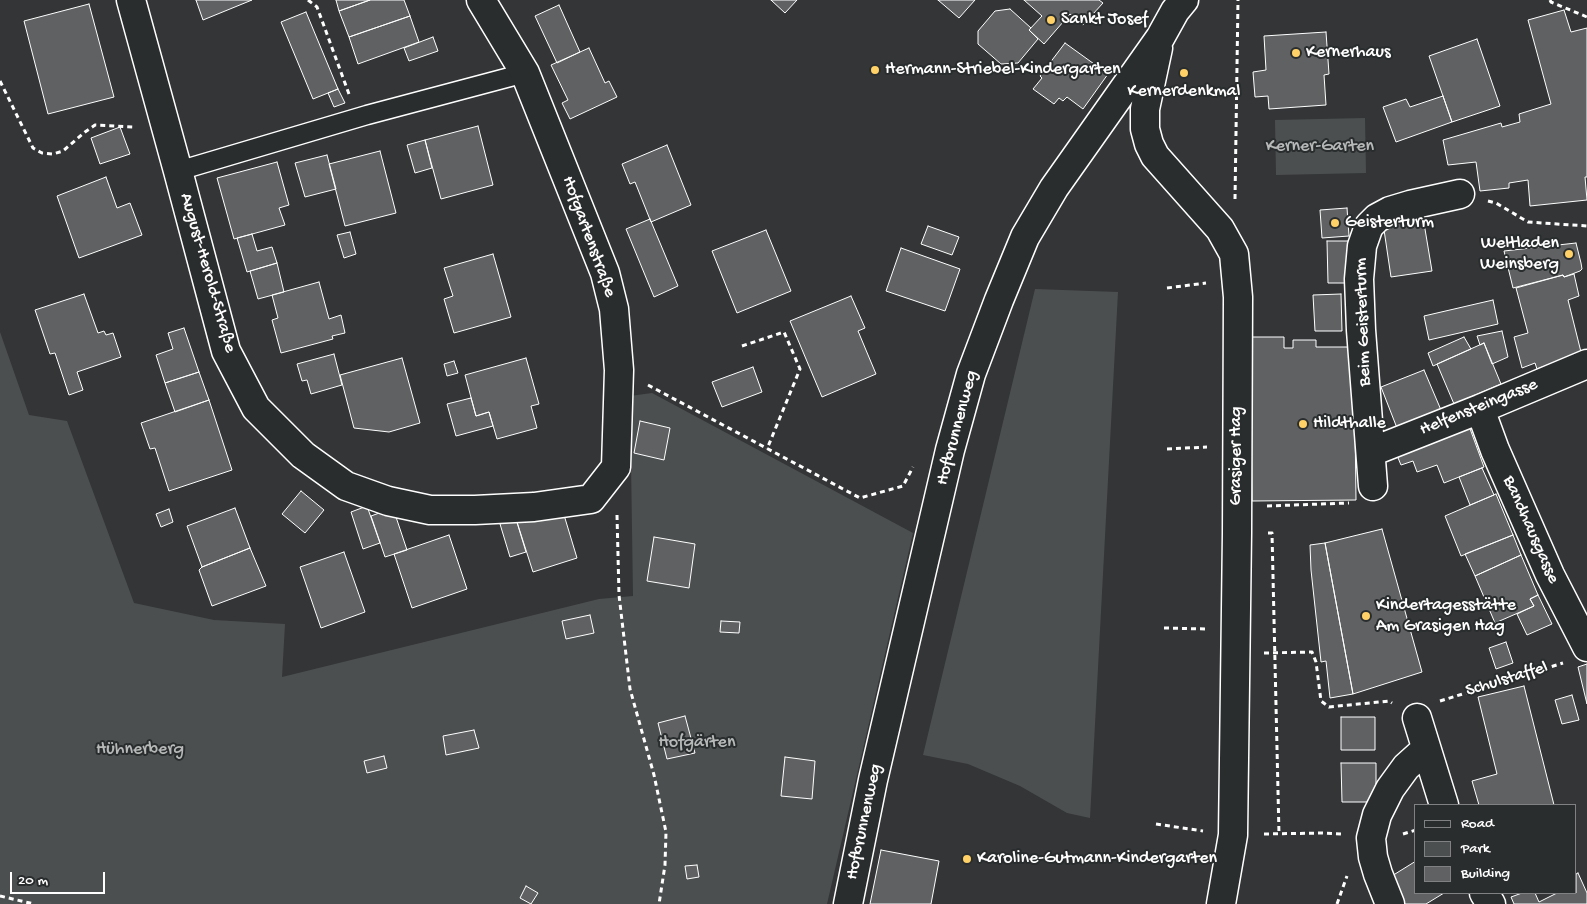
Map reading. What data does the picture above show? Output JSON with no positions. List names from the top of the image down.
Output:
{
  "streets": {
    "street": [
      "Hofgartenstraße",
      "August-Herold-Straße",
      "Beim Geisterturm",
      "Helfensteingasse",
      "Hofbrunnenweg",
      "Grasiger Hag",
      "Bandhausgasse"
    ],
    "path": ["Schulstaffel"]
  },
  "crossings": [
    ["Hofgartenstraße", "August-Herold-Straße"],
    ["Beim Geisterturm", "Helfensteingasse"],
    ["Helfensteingasse", "Bandhausgasse"],
    ["Hofbrunnenweg", "Grasiger Hag"],
    ["Bandhausgasse", "Schulstaffel"]
  ],
  "parks": ["Kerner-Garten", "Hofgärten", "Hühnerberg"],
  "places": [
    "Sankt Josef",
    "Kernerhaus",
    "Hermann-Striebel-Kindergarten",
    "Kernerdenkmal",
    "Geisterturm",
    "Weltladen Weinsberg",
    "Hildthalle",
    "Kindertagesstätte Am Grasigen Hag",
    "Karoline-Gutmann-Kindergarten"
  ],
  "legend": ["Road", "Park", "Building"],
  "scale_bar": "20 m"
}
